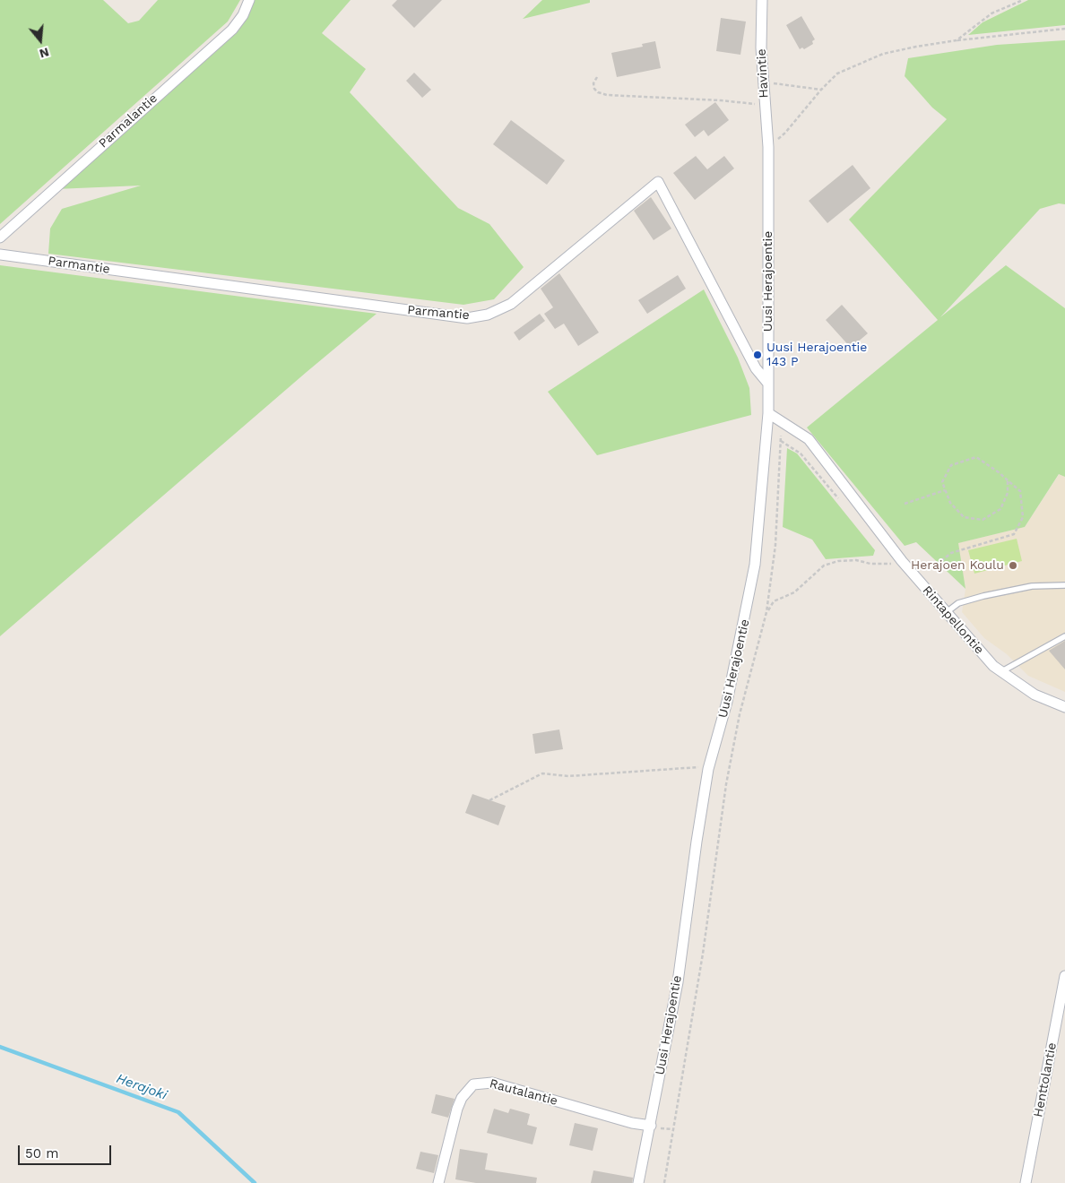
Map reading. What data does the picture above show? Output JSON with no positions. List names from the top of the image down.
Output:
{
  "streets": {
    "street": [
      "Havintie",
      "Parmalantie",
      "Parmantie",
      "Uusi Herajoentie",
      "Rintapellontie",
      "Henttolantie",
      "Rautalantie"
    ]
  },
  "crossings": [
    ["Havintie", "Uusi Herajoentie"],
    ["Parmantie", "Uusi Herajoentie"],
    ["Uusi Herajoentie", "Rintapellontie"],
    ["Uusi Herajoentie", "Rautalantie"]
  ],
  "water": ["Herajoki"],
  "places": ["Uusi Herajoentie 143 P", "Herajoen Koulu"],
  "scale_bar": "50 m",
  "north": "bottom"
}
